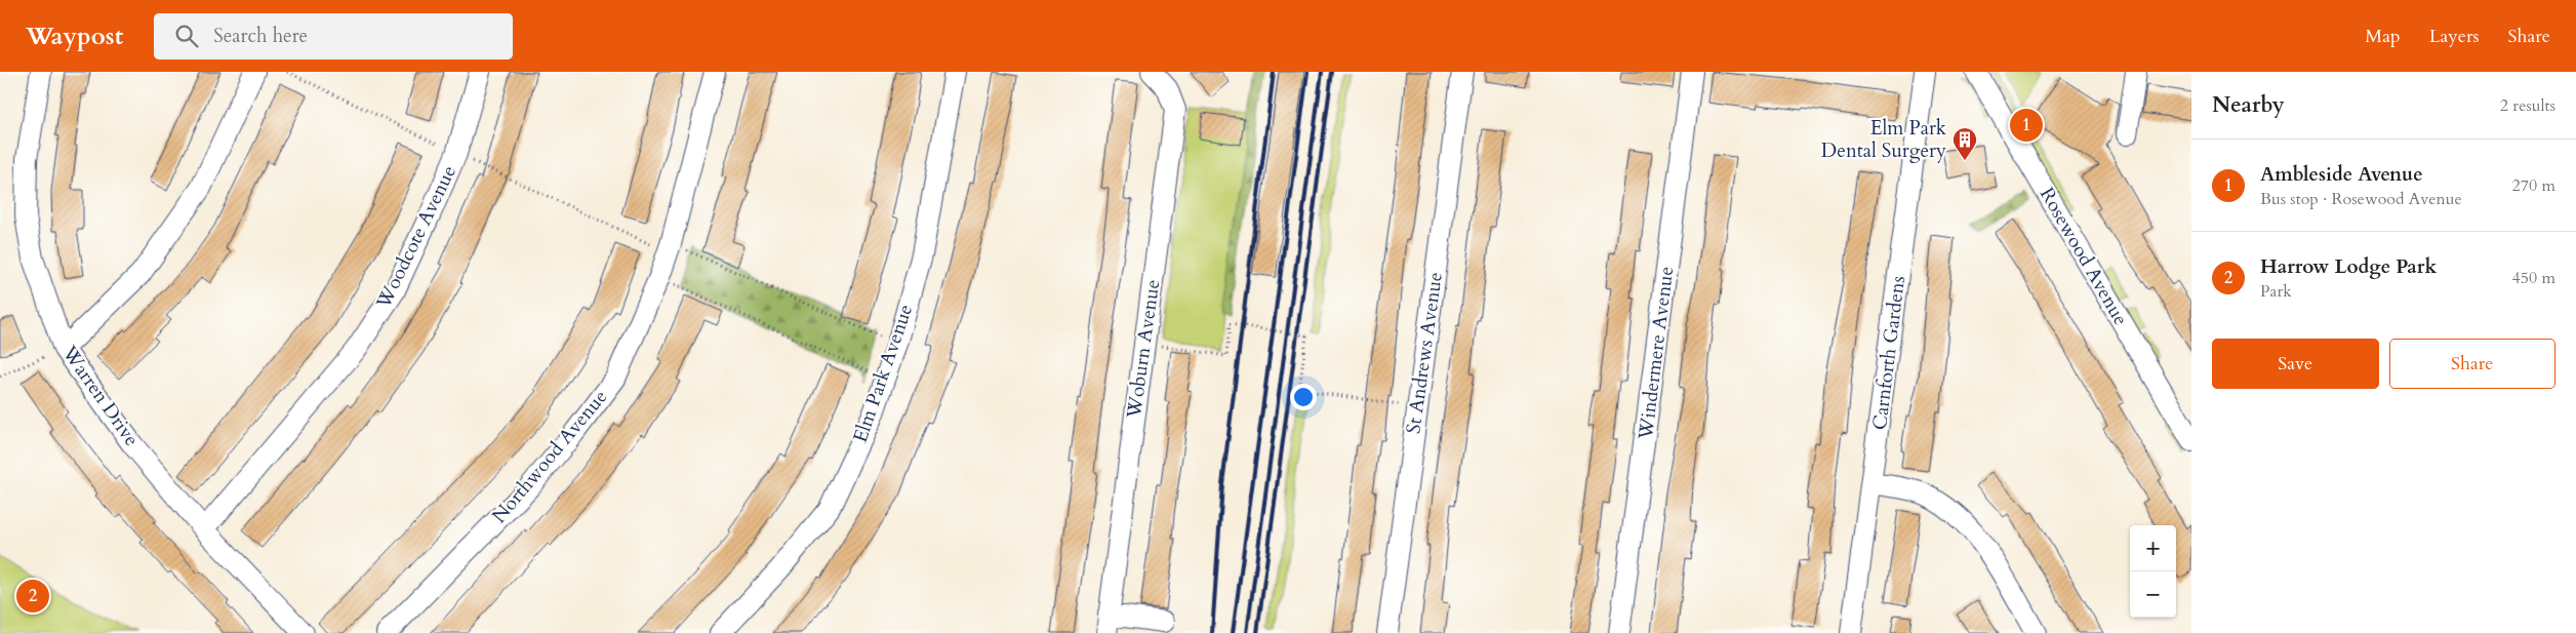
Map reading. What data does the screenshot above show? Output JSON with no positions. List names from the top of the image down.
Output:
{
  "streets": {
    "street": [
      "Woodcote Avenue",
      "Rosewood Avenue",
      "Woburn Avenue",
      "St Andrews Avenue",
      "Windermere Avenue",
      "Carnforth Gardens",
      "Elm Park Avenue",
      "Warren Drive",
      "Northwood Avenue"
    ]
  },
  "crossings": [
    ["Woodcote Avenue", "Warren Drive"]
  ],
  "places": {
    "building": ["Elm Park Dental Surgery"]
  },
  "page": {
    "header": "Waypost",
    "search": "Search here",
    "nav": ["Map", "Layers", "Share"],
    "heading": ["Nearby", "2 results"],
    "pins": ["1", "2"],
    "list": [
      {
        "mark": "1",
        "name": "Ambleside Avenue",
        "note": "Bus stop · Rosewood Avenue",
        "value": "270 m"
      },
      {
        "mark": "2",
        "name": "Harrow Lodge Park",
        "note": "Park",
        "value": "450 m"
      }
    ],
    "buttons": ["Save", "Share"],
    "map_buttons": ["+", "−"]
  }
}
